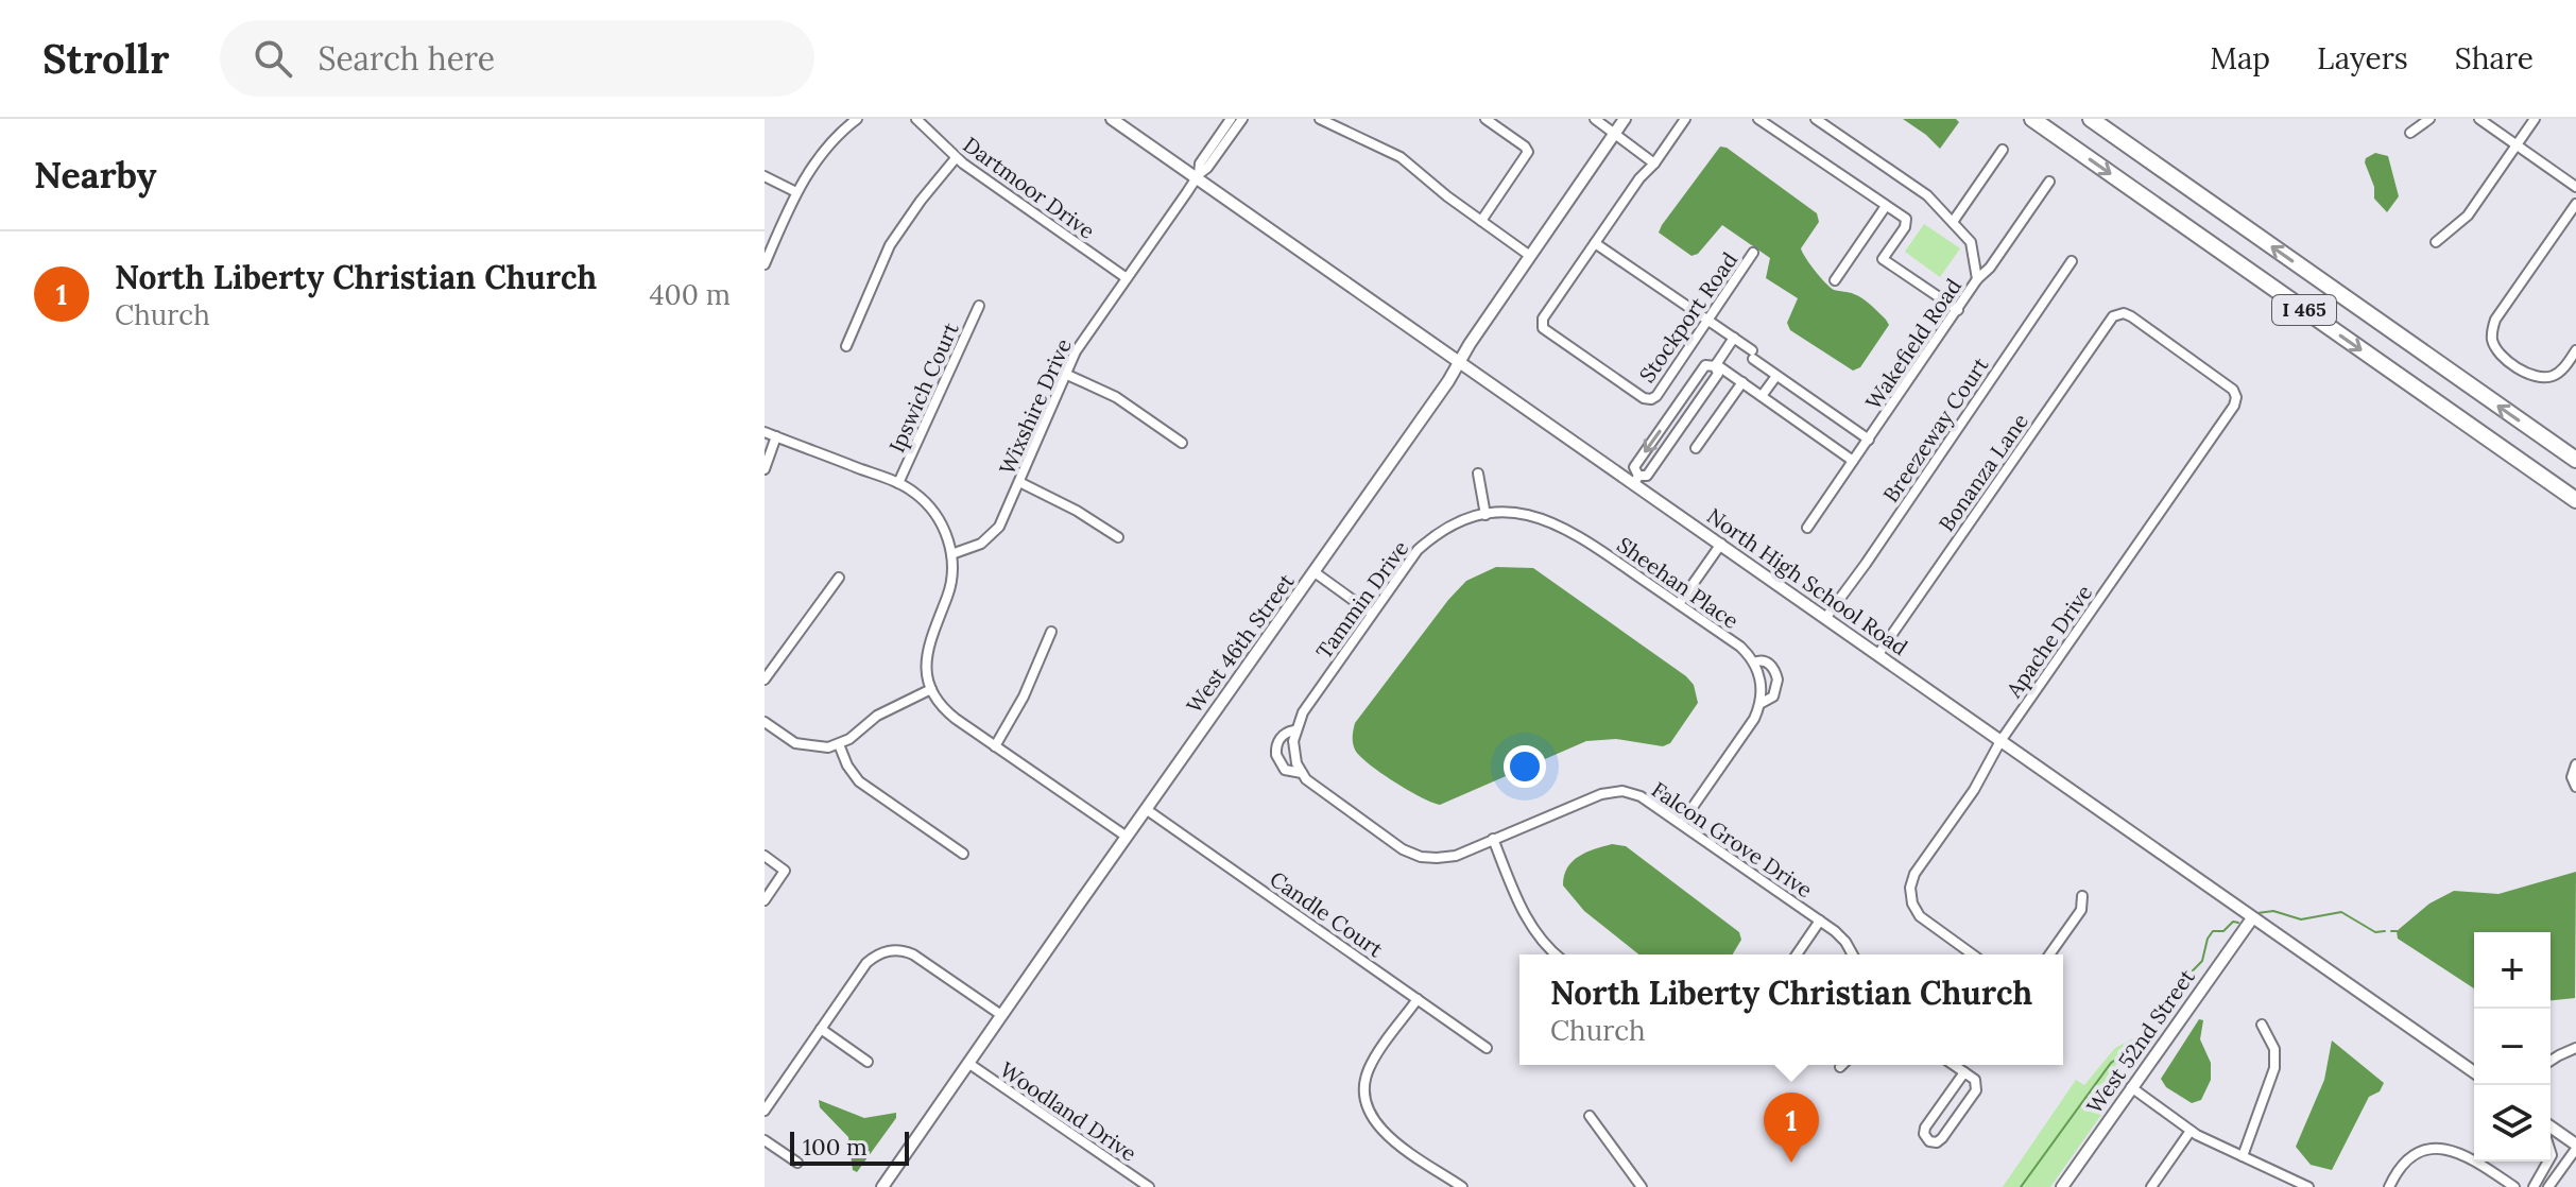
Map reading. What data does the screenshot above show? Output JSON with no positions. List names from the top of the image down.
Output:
{
  "streets": {
    "highway": ["I 465"],
    "street": [
      "Dartmoor Drive",
      "Stockport Road",
      "Wakefield Road",
      "Ipswich Court",
      "Wixshire Drive",
      "Breezeway Court",
      "Bonanza Lane",
      "North High School Road",
      "Sheehan Place",
      "Tammin Drive",
      "Apache Drive",
      "West 46th Street",
      "Falcon Grove Drive",
      "Candle Court",
      "West 52nd Street",
      "Woodland Drive"
    ]
  },
  "crossings": [
    ["Dartmoor Drive", "Wixshire Drive"],
    ["Wixshire Drive", "North High School Road"],
    ["Breezeway Court", "North High School Road"],
    ["Bonanza Lane", "North High School Road"],
    ["Bonanza Lane", "Apache Drive"],
    ["North High School Road", "Apache Drive"],
    ["North High School Road", "West 46th Street"],
    ["North High School Road", "West 52nd Street"],
    ["Sheehan Place", "Tammin Drive"],
    ["Tammin Drive", "Falcon Grove Drive"],
    ["West 46th Street", "Candle Court"],
    ["West 46th Street", "Woodland Drive"]
  ],
  "scale_bar": "100 m",
  "page": {
    "header": "Strollr",
    "search": "Search here",
    "nav": ["Map", "Layers", "Share"],
    "heading": "Nearby",
    "list": [
      {
        "mark": "1",
        "name": "North Liberty Christian Church",
        "note": "Church",
        "value": "400 m"
      }
    ],
    "map_buttons": ["+", "−"],
    "popup": ["North Liberty Christian Church", "Church"],
    "pins": "1",
    "scale": "100 m"
  }
}
